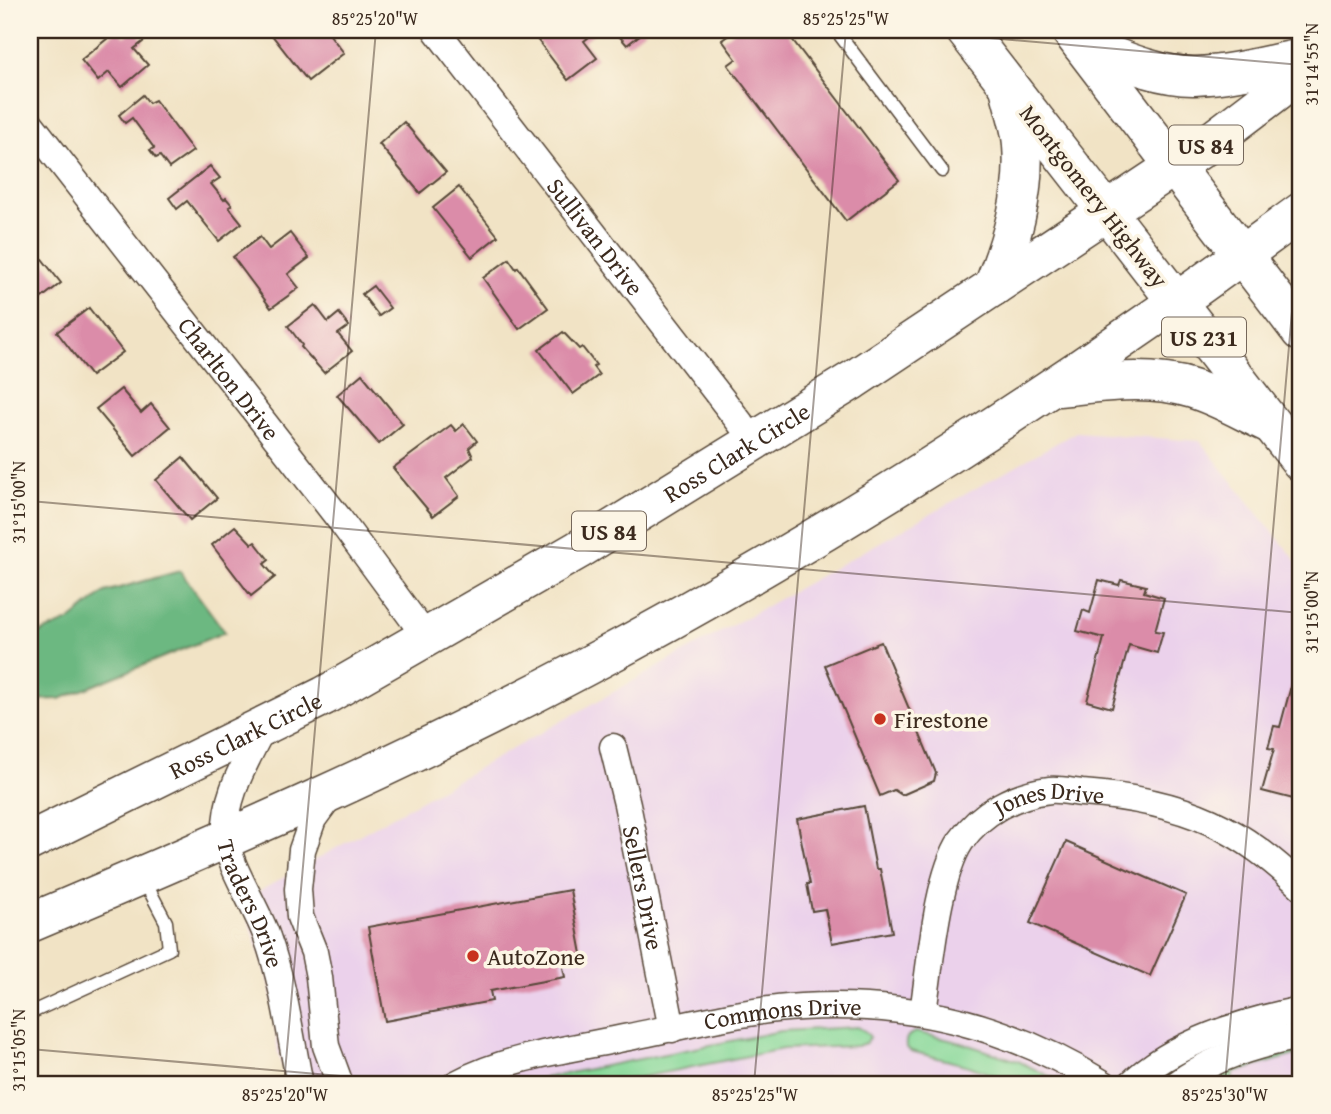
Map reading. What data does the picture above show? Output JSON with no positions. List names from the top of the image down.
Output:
{
  "streets": {
    "main road": [
      "US 84",
      "Montgomery Highway",
      "US 231",
      "Ross Clark Circle"
    ],
    "street": [
      "Sullivan Drive",
      "Charlton Drive",
      "Jones Drive",
      "Sellers Drive",
      "Traders Drive",
      "Commons Drive"
    ]
  },
  "crossings": [
    ["Montgomery Highway", "Ross Clark Circle"],
    ["Sullivan Drive", "Ross Clark Circle"],
    ["Charlton Drive", "Ross Clark Circle"],
    ["Ross Clark Circle", "Traders Drive"],
    ["Jones Drive", "Commons Drive"],
    ["Sellers Drive", "Commons Drive"]
  ],
  "places": ["Firestone", "AutoZone"],
  "coordinates": [
    "85°25'20\"W",
    "85°25'25\"W",
    "31°14'55\"N",
    "31°15'00\"N",
    "31°15'05\"N",
    "85°25'30\"W"
  ]
}
